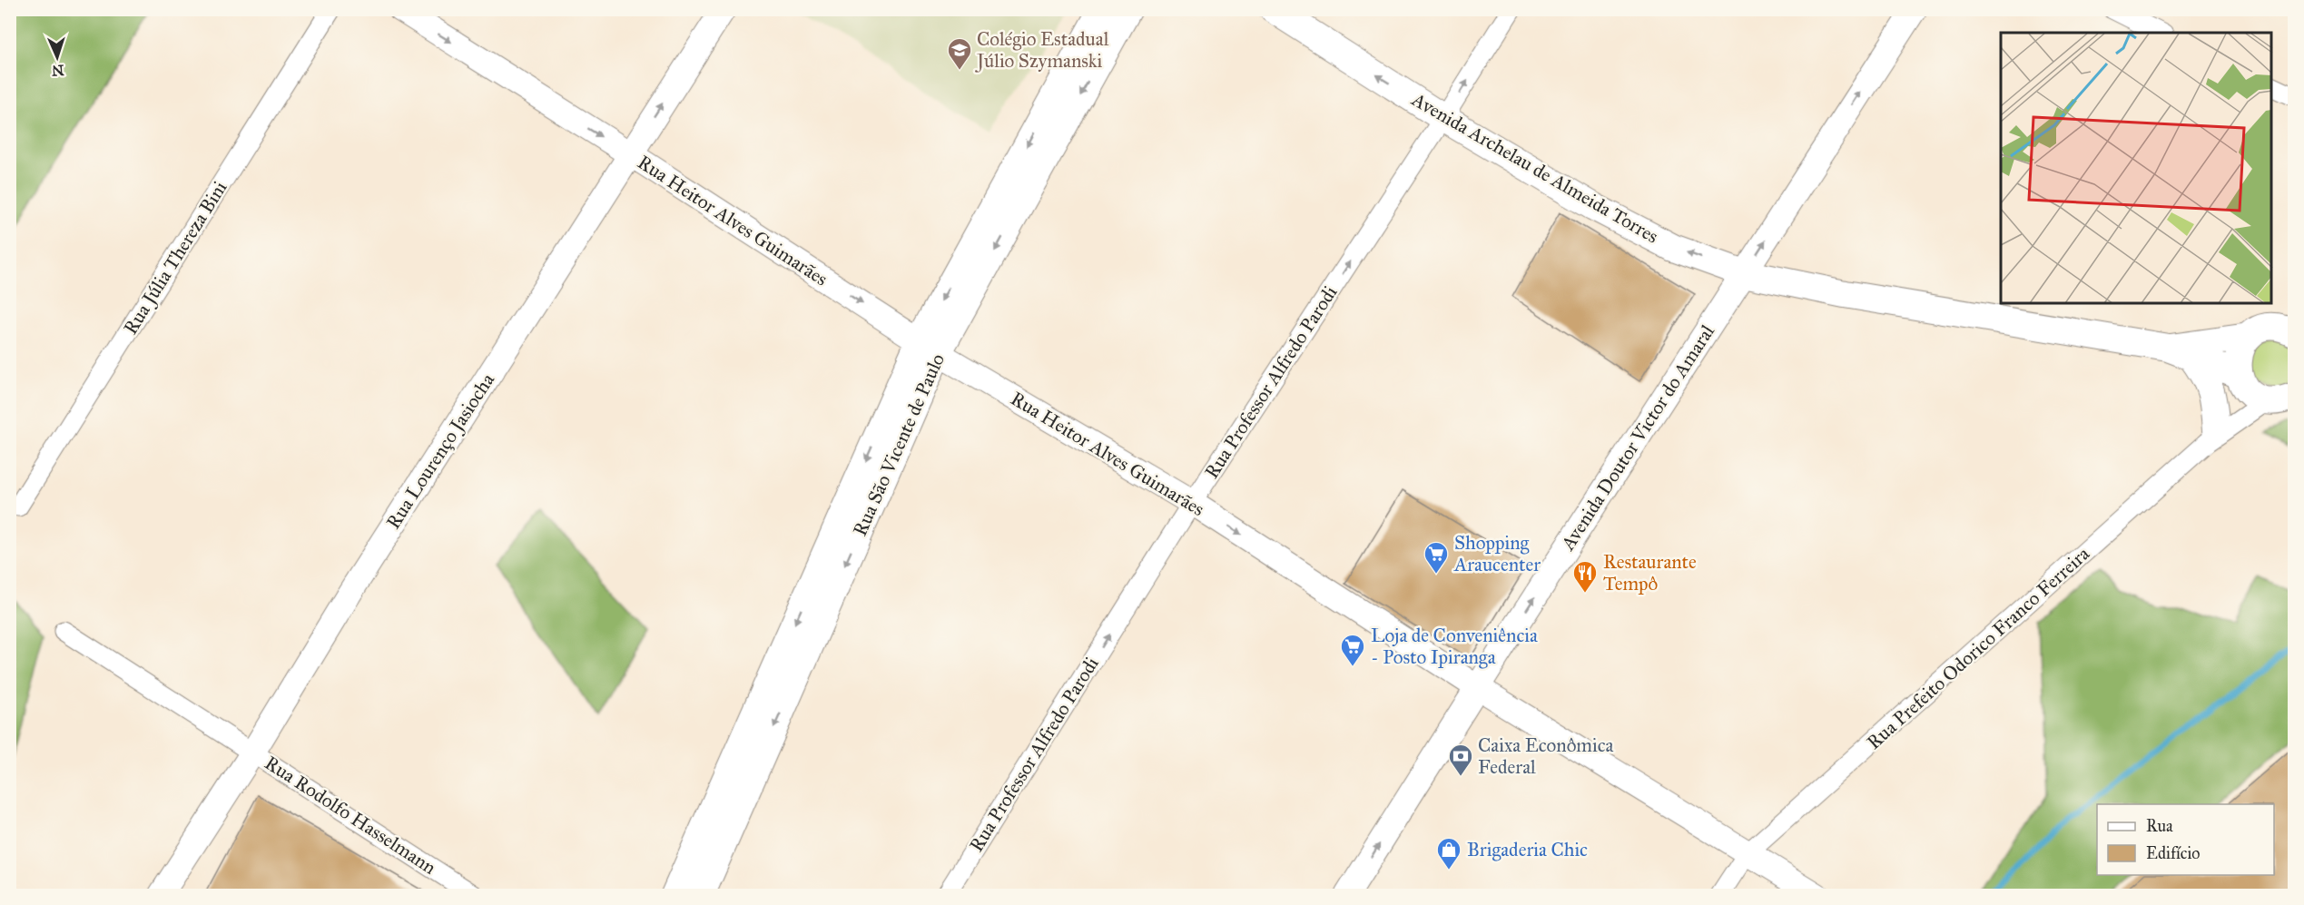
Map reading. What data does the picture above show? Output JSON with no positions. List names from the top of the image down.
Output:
{
  "streets": {
    "main road": ["Avenida Archelau de Almeida Torres", "Rua São Vicente de Paulo"],
    "street": [
      "Rua Heitor Alves Guimarães",
      "Rua Júlia Thereza Bini",
      "Rua Professor Alfredo Parodi",
      "Avenida Doutor Victor do Amaral",
      "Rua Lourenço Jasiocha",
      "Rua Prefeito Odorico Franco Ferreira",
      "Rua Rodolfo Hasselmann"
    ]
  },
  "crossings": [
    ["Avenida Archelau de Almeida Torres", "Rua Professor Alfredo Parodi"],
    ["Avenida Archelau de Almeida Torres", "Avenida Doutor Victor do Amaral"],
    ["Avenida Archelau de Almeida Torres", "Rua Prefeito Odorico Franco Ferreira"],
    ["Rua Heitor Alves Guimarães", "Rua Professor Alfredo Parodi"],
    ["Rua Heitor Alves Guimarães", "Avenida Doutor Victor do Amaral"],
    ["Rua Heitor Alves Guimarães", "Rua São Vicente de Paulo"],
    ["Rua Heitor Alves Guimarães", "Rua Lourenço Jasiocha"],
    ["Rua Heitor Alves Guimarães", "Rua Prefeito Odorico Franco Ferreira"],
    ["Rua Lourenço Jasiocha", "Rua Rodolfo Hasselmann"]
  ],
  "one_way": [
    "Avenida Archelau de Almeida Torres",
    "Rua Heitor Alves Guimarães",
    "Rua Professor Alfredo Parodi",
    "Avenida Doutor Victor do Amaral",
    "Rua São Vicente de Paulo"
  ],
  "places": {
    "school or university": ["Colégio Estadual Júlio Szymanski"],
    "supermarket": ["Shopping Araucenter", "Loja de Conveniência - Posto Ipiranga"],
    "restaurant": ["Restaurante Tempô"],
    "bank": ["Caixa Econômica Federal"],
    "shop": ["Brigaderia Chic"]
  },
  "legend": ["Rua", "Edifício"],
  "north": "bottom"
}
